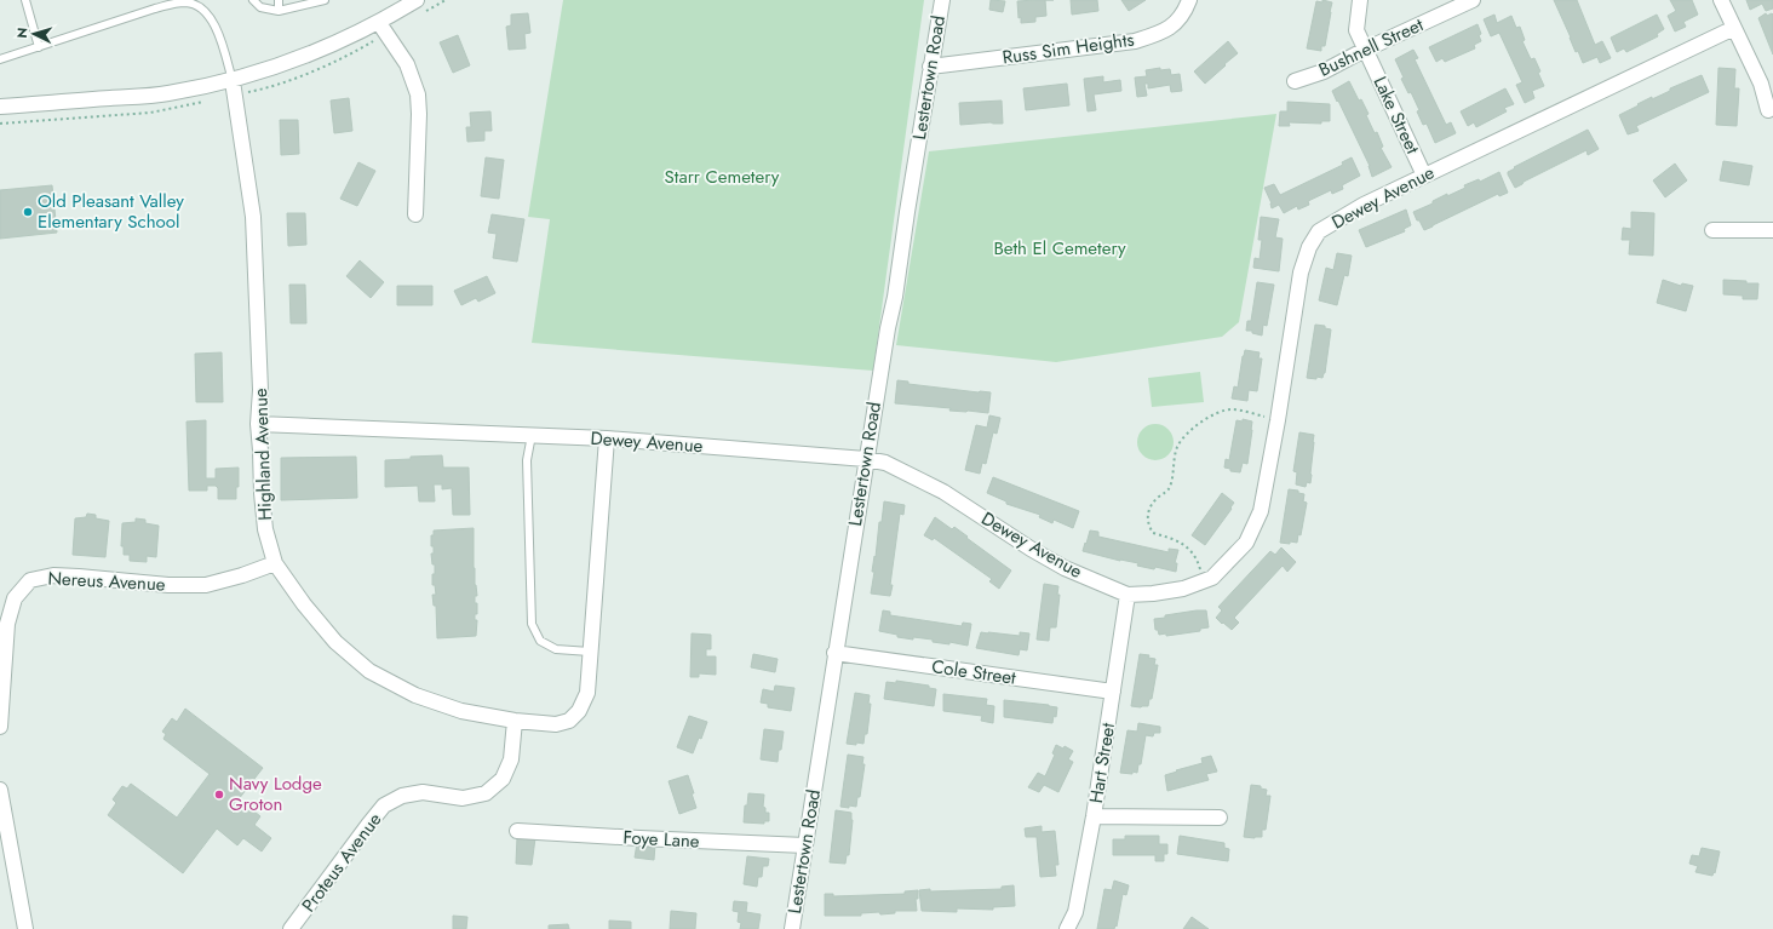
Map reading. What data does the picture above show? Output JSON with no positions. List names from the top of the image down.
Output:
{
  "streets": {
    "street": [
      "Bushnell Street",
      "Russ Sim Heights",
      "Lestertown Road",
      "Lake Street",
      "Dewey Avenue",
      "Highland Avenue",
      "Nereus Avenue",
      "Cole Street",
      "Hart Street",
      "Foye Lane",
      "Proteus Avenue"
    ]
  },
  "crossings": [
    ["Bushnell Street", "Lake Street"],
    ["Russ Sim Heights", "Lestertown Road"],
    ["Lestertown Road", "Dewey Avenue"],
    ["Lestertown Road", "Cole Street"],
    ["Lestertown Road", "Foye Lane"],
    ["Lake Street", "Dewey Avenue"],
    ["Dewey Avenue", "Highland Avenue"],
    ["Dewey Avenue", "Hart Street"],
    ["Highland Avenue", "Nereus Avenue"],
    ["Highland Avenue", "Proteus Avenue"],
    ["Cole Street", "Hart Street"]
  ],
  "parks": ["Starr Cemetery", "Beth El Cemetery"],
  "places": ["Old Pleasant Valley Elementary School", "Navy Lodge Groton"],
  "north": "left"
}
